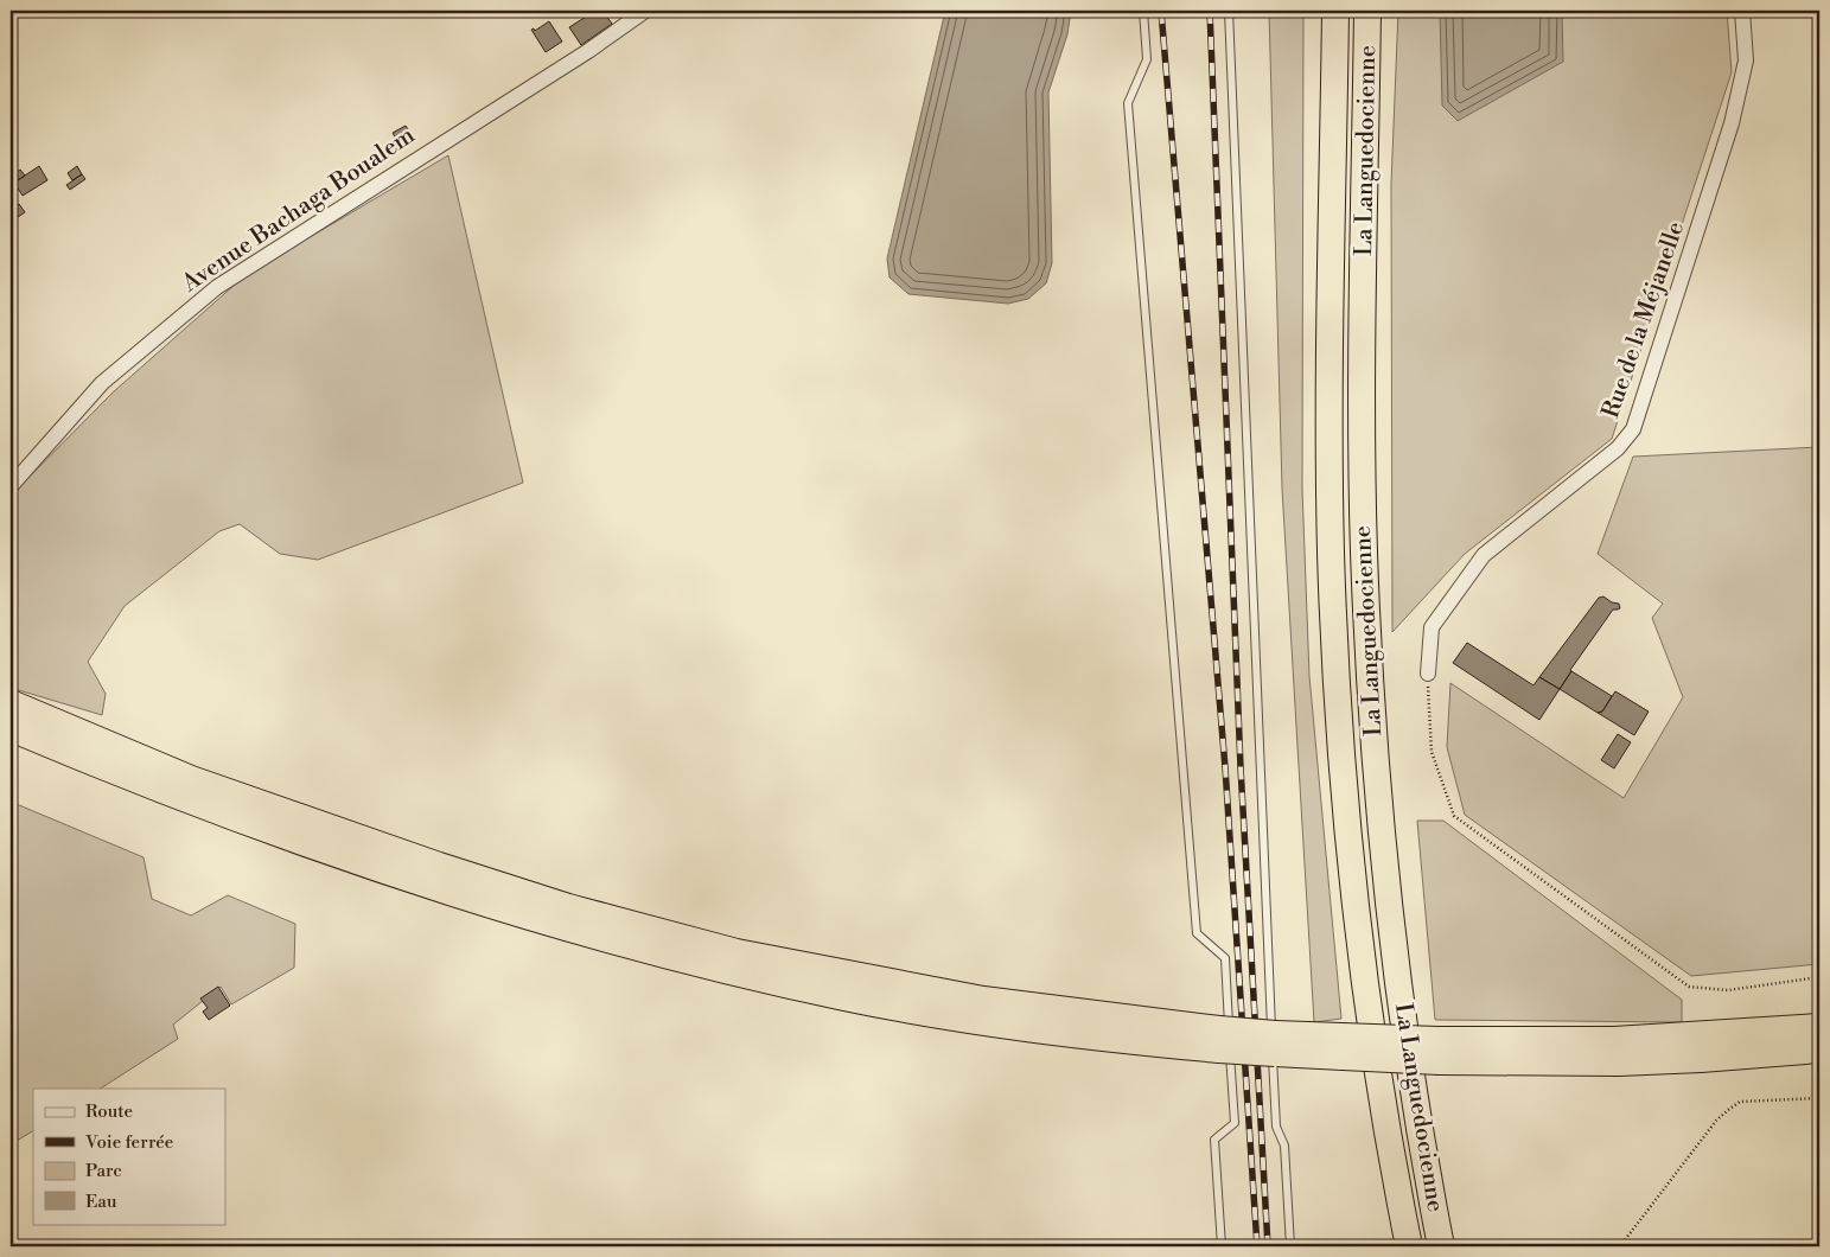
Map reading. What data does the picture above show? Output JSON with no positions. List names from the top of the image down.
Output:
{
  "streets": {
    "highway": ["La Languedocienne"],
    "street": ["Avenue Bachaga Boualem", "Rue de la Méjanelle"]
  },
  "legend": [
    "Route",
    "Voie ferrée",
    "Parc",
    "Eau"
  ]
}
